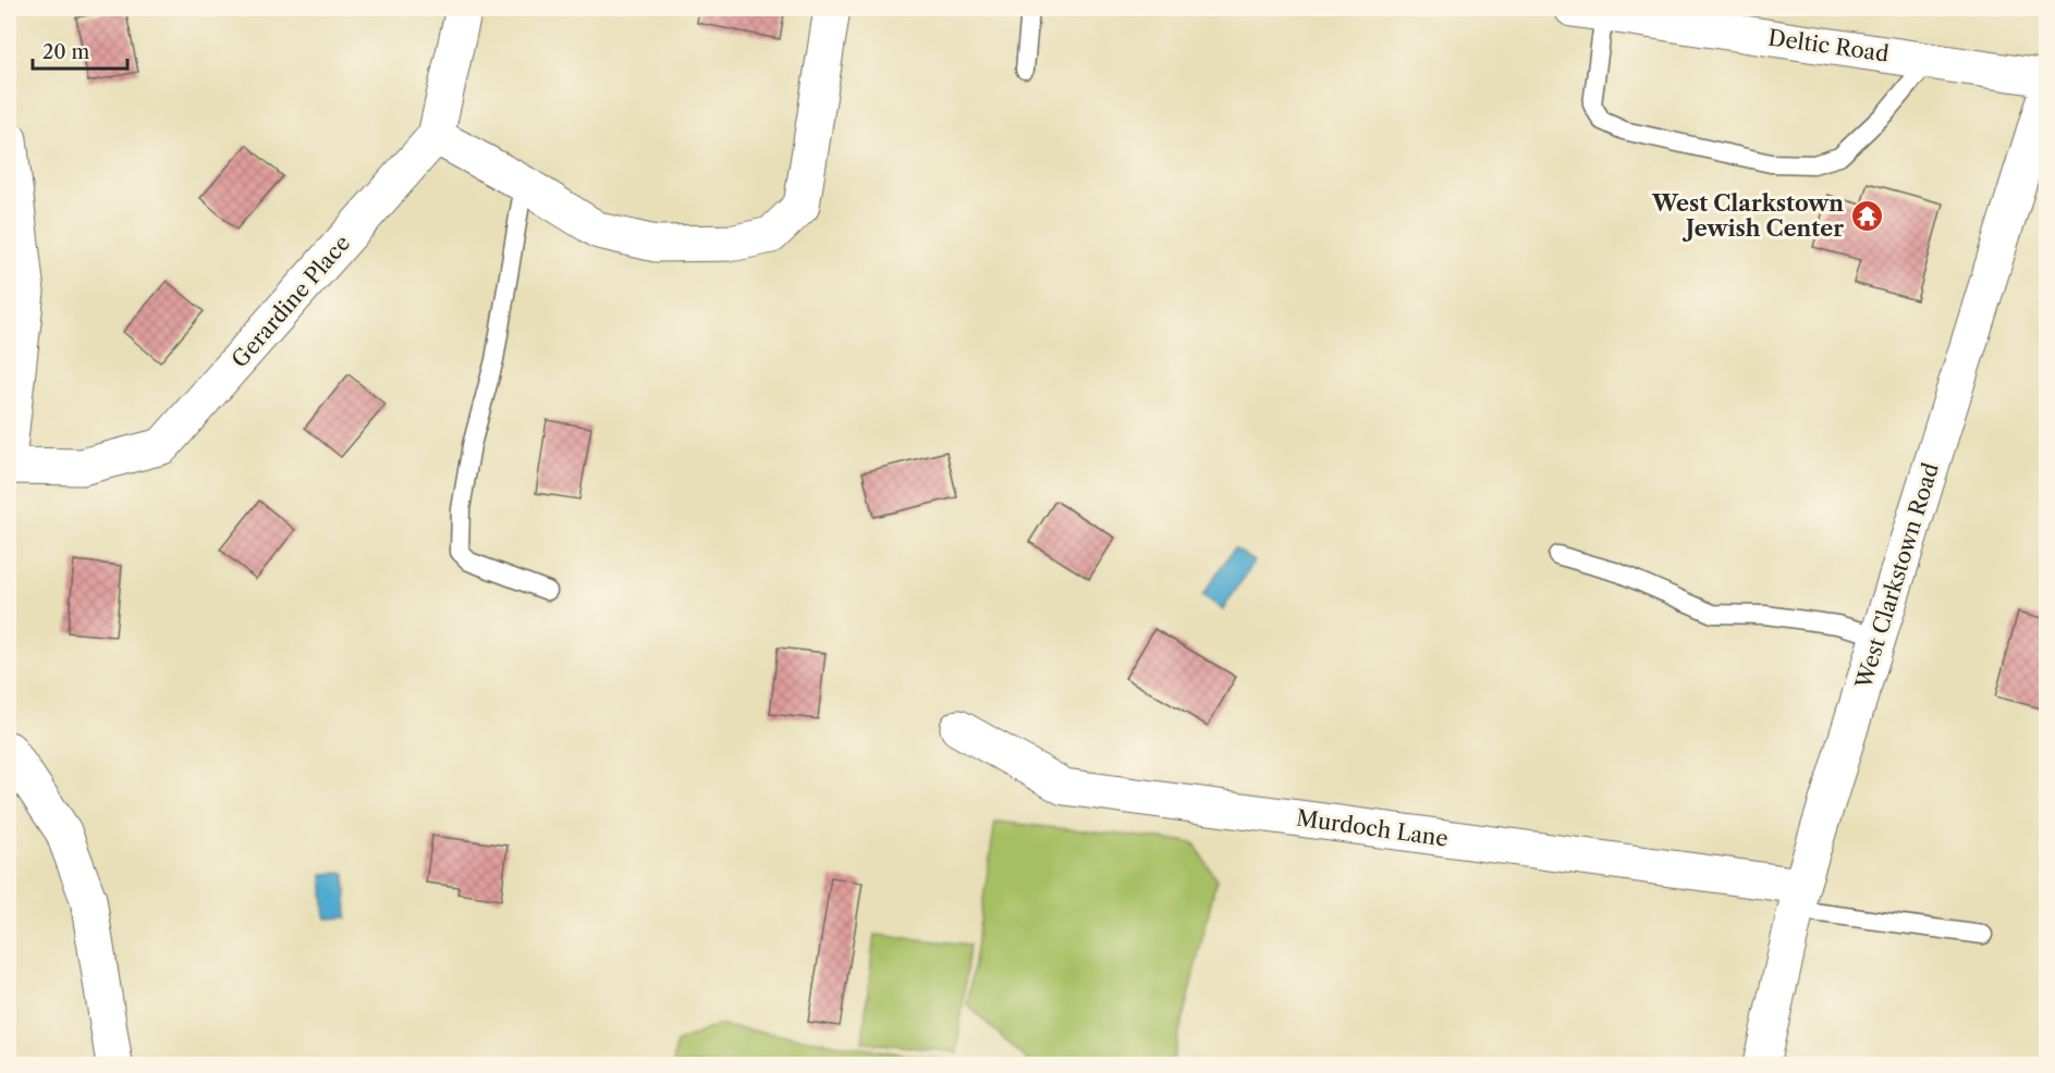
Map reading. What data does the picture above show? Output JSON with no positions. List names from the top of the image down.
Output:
{
  "streets": {
    "street": [
      "Deltic Road",
      "Gerardine Place",
      "West Clarkstown Road",
      "Murdoch Lane"
    ]
  },
  "crossings": [
    ["West Clarkstown Road", "Murdoch Lane"]
  ],
  "places": {
    "temple": ["West Clarkstown Jewish Center"]
  },
  "scale_bar": "20 m"
}
